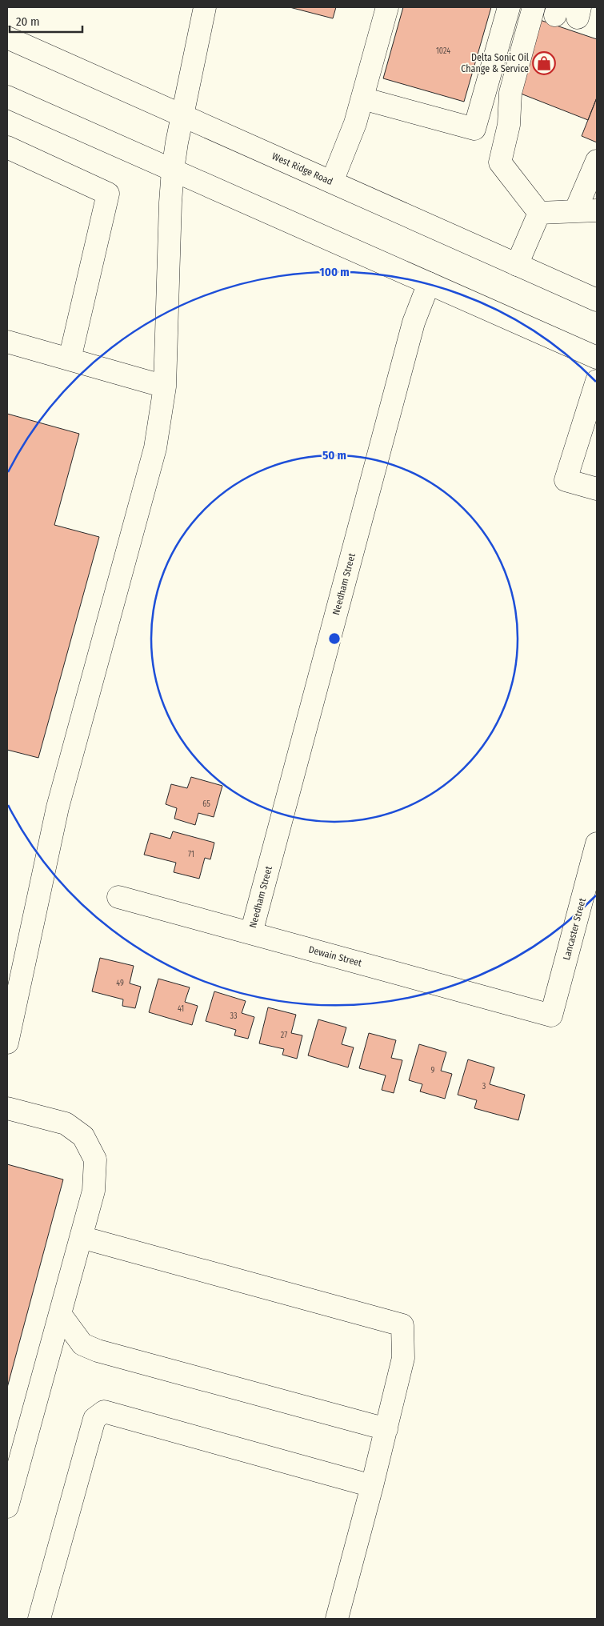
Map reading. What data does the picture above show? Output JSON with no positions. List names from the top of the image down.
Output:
{
  "streets": {
    "main road": [
      "West Ridge Road",
      "Needham Street",
      "Lancaster Street",
      "Dewain Street"
    ]
  },
  "crossings": [
    ["Needham Street", "Dewain Street"],
    ["Lancaster Street", "Dewain Street"]
  ],
  "places": {
    "shop": ["Delta Sonic Oil Change & Service"]
  },
  "house_numbers": [
    "1024",
    "65",
    "71",
    "49",
    "41",
    "33",
    "27",
    "9",
    "3"
  ],
  "scale_bar": "20 m",
  "rings": ["100 m", "50 m"]
}
